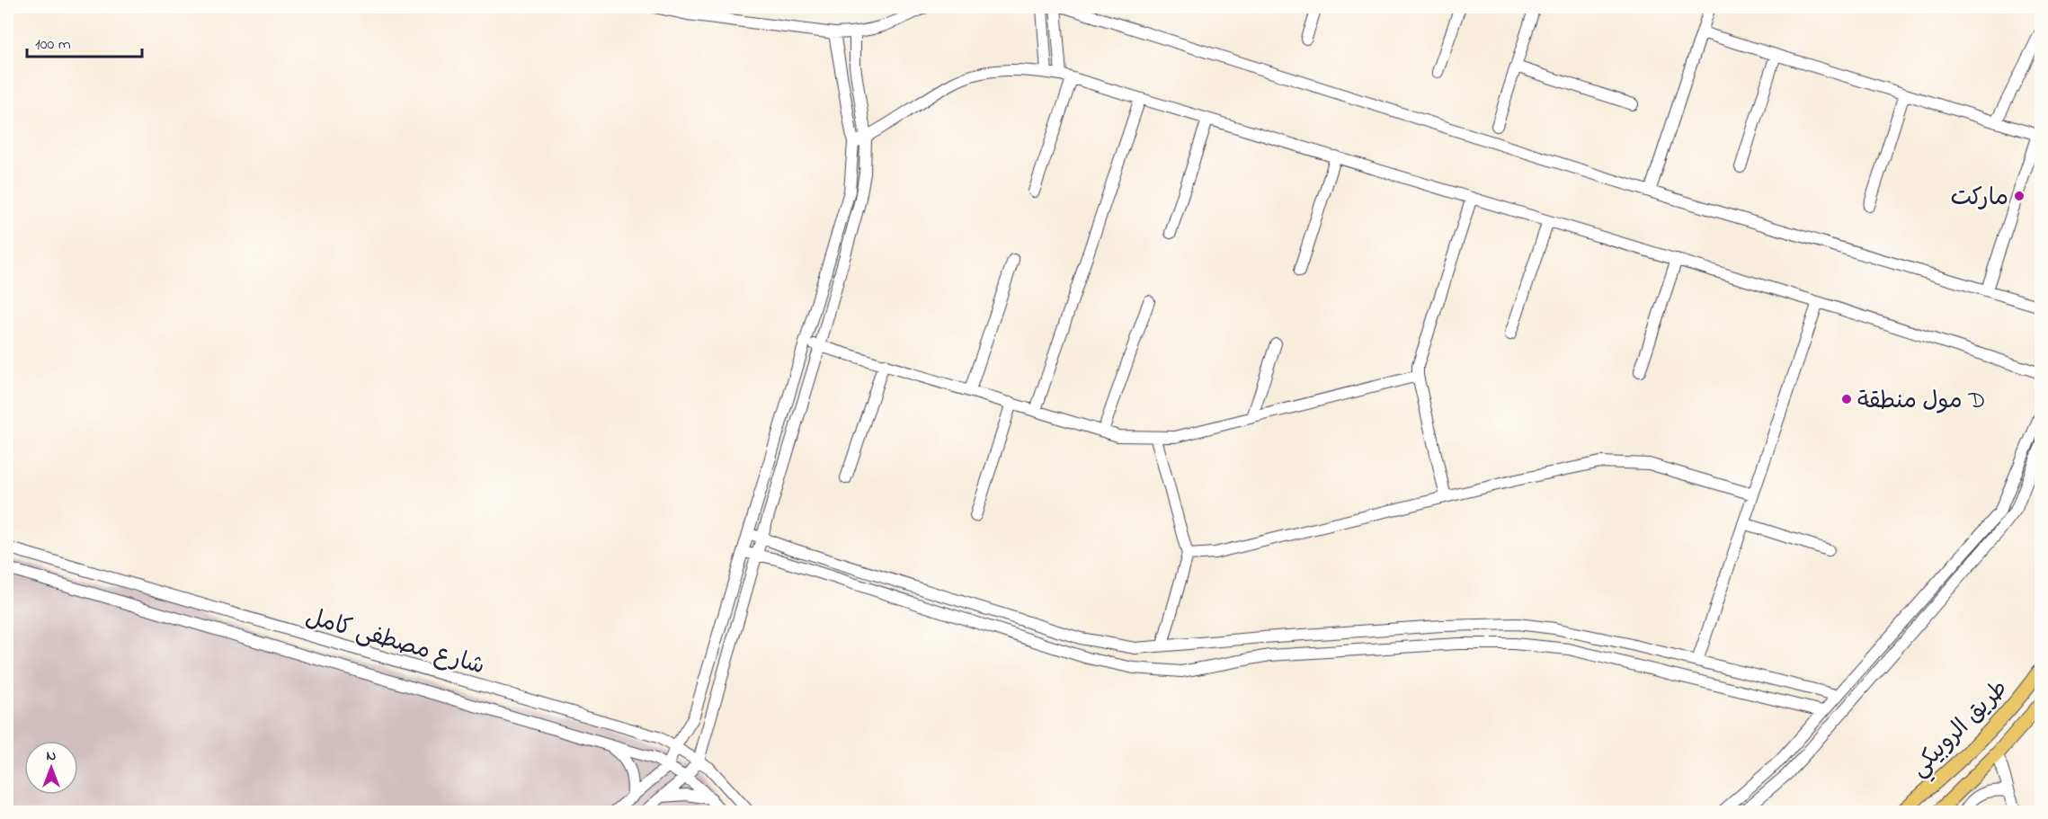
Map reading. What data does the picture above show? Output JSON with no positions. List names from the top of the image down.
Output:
{
  "streets": {
    "main road": ["طريق الروبيكي"],
    "street": ["شارع مصطفى كامل"]
  },
  "places": ["ماركت", "مول منطقة D"],
  "scale_bar": "100 m",
  "north": "top"
}
